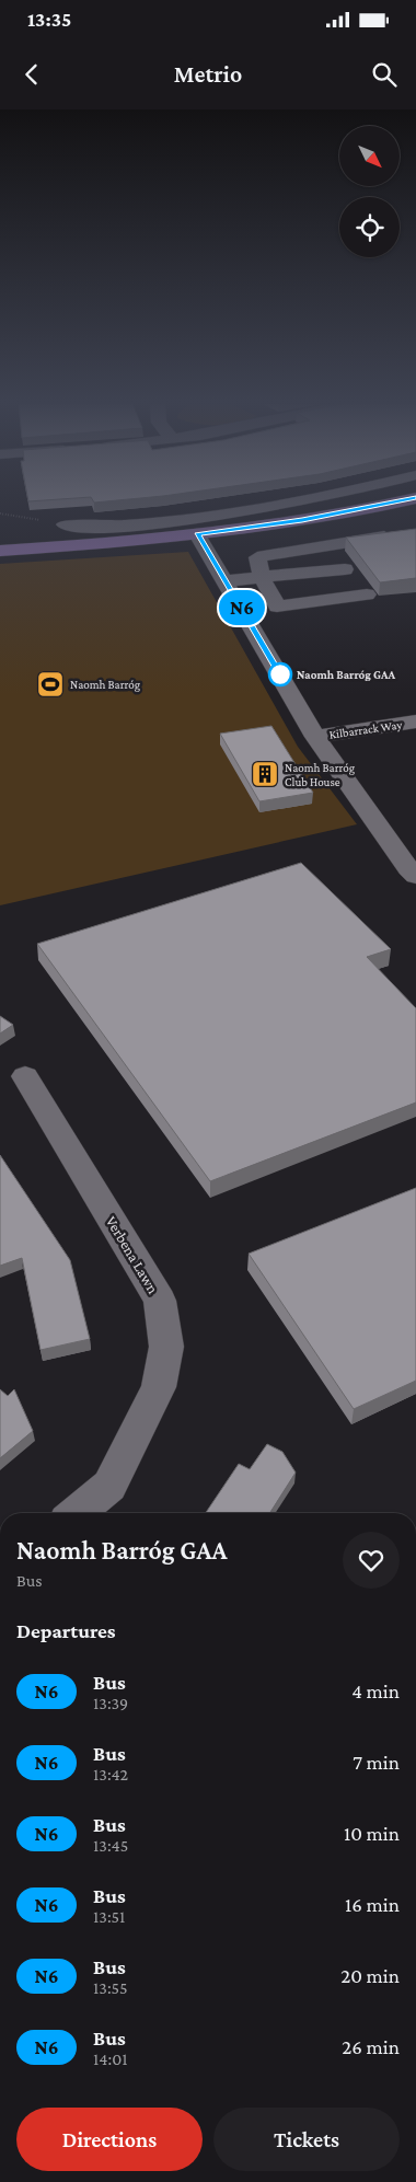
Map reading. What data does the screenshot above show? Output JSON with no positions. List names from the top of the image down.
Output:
{
  "streets": {
    "street": ["Kilbarrack Way", "Verbena Lawn"]
  },
  "places": {
    "other": ["Naomh Barróg GAA"],
    "sports": ["Naomh Barróg"],
    "building": ["Naomh Barróg Club House"]
  },
  "lines": ["bus line N6"],
  "north": "bottom right",
  "page": {
    "status": "13:35",
    "header": "Metrio",
    "on_map": "N6",
    "heading": [
      ["Naomh Barróg GAA", "Bus"],
      "Departures"
    ],
    "list": [
      {
        "mark": "N6",
        "name": "Bus",
        "note": "13:39",
        "value": "4 min"
      },
      {
        "mark": "N6",
        "name": "Bus",
        "note": "13:42",
        "value": "7 min"
      },
      {
        "mark": "N6",
        "name": "Bus",
        "note": "13:45",
        "value": "10 min"
      },
      {
        "mark": "N6",
        "name": "Bus",
        "note": "13:51",
        "value": "16 min"
      },
      {
        "mark": "N6",
        "name": "Bus",
        "note": "13:55",
        "value": "20 min"
      },
      {
        "mark": "N6",
        "name": "Bus",
        "note": "14:01",
        "value": "26 min"
      }
    ],
    "buttons": ["Directions", "Tickets"]
  }
}
